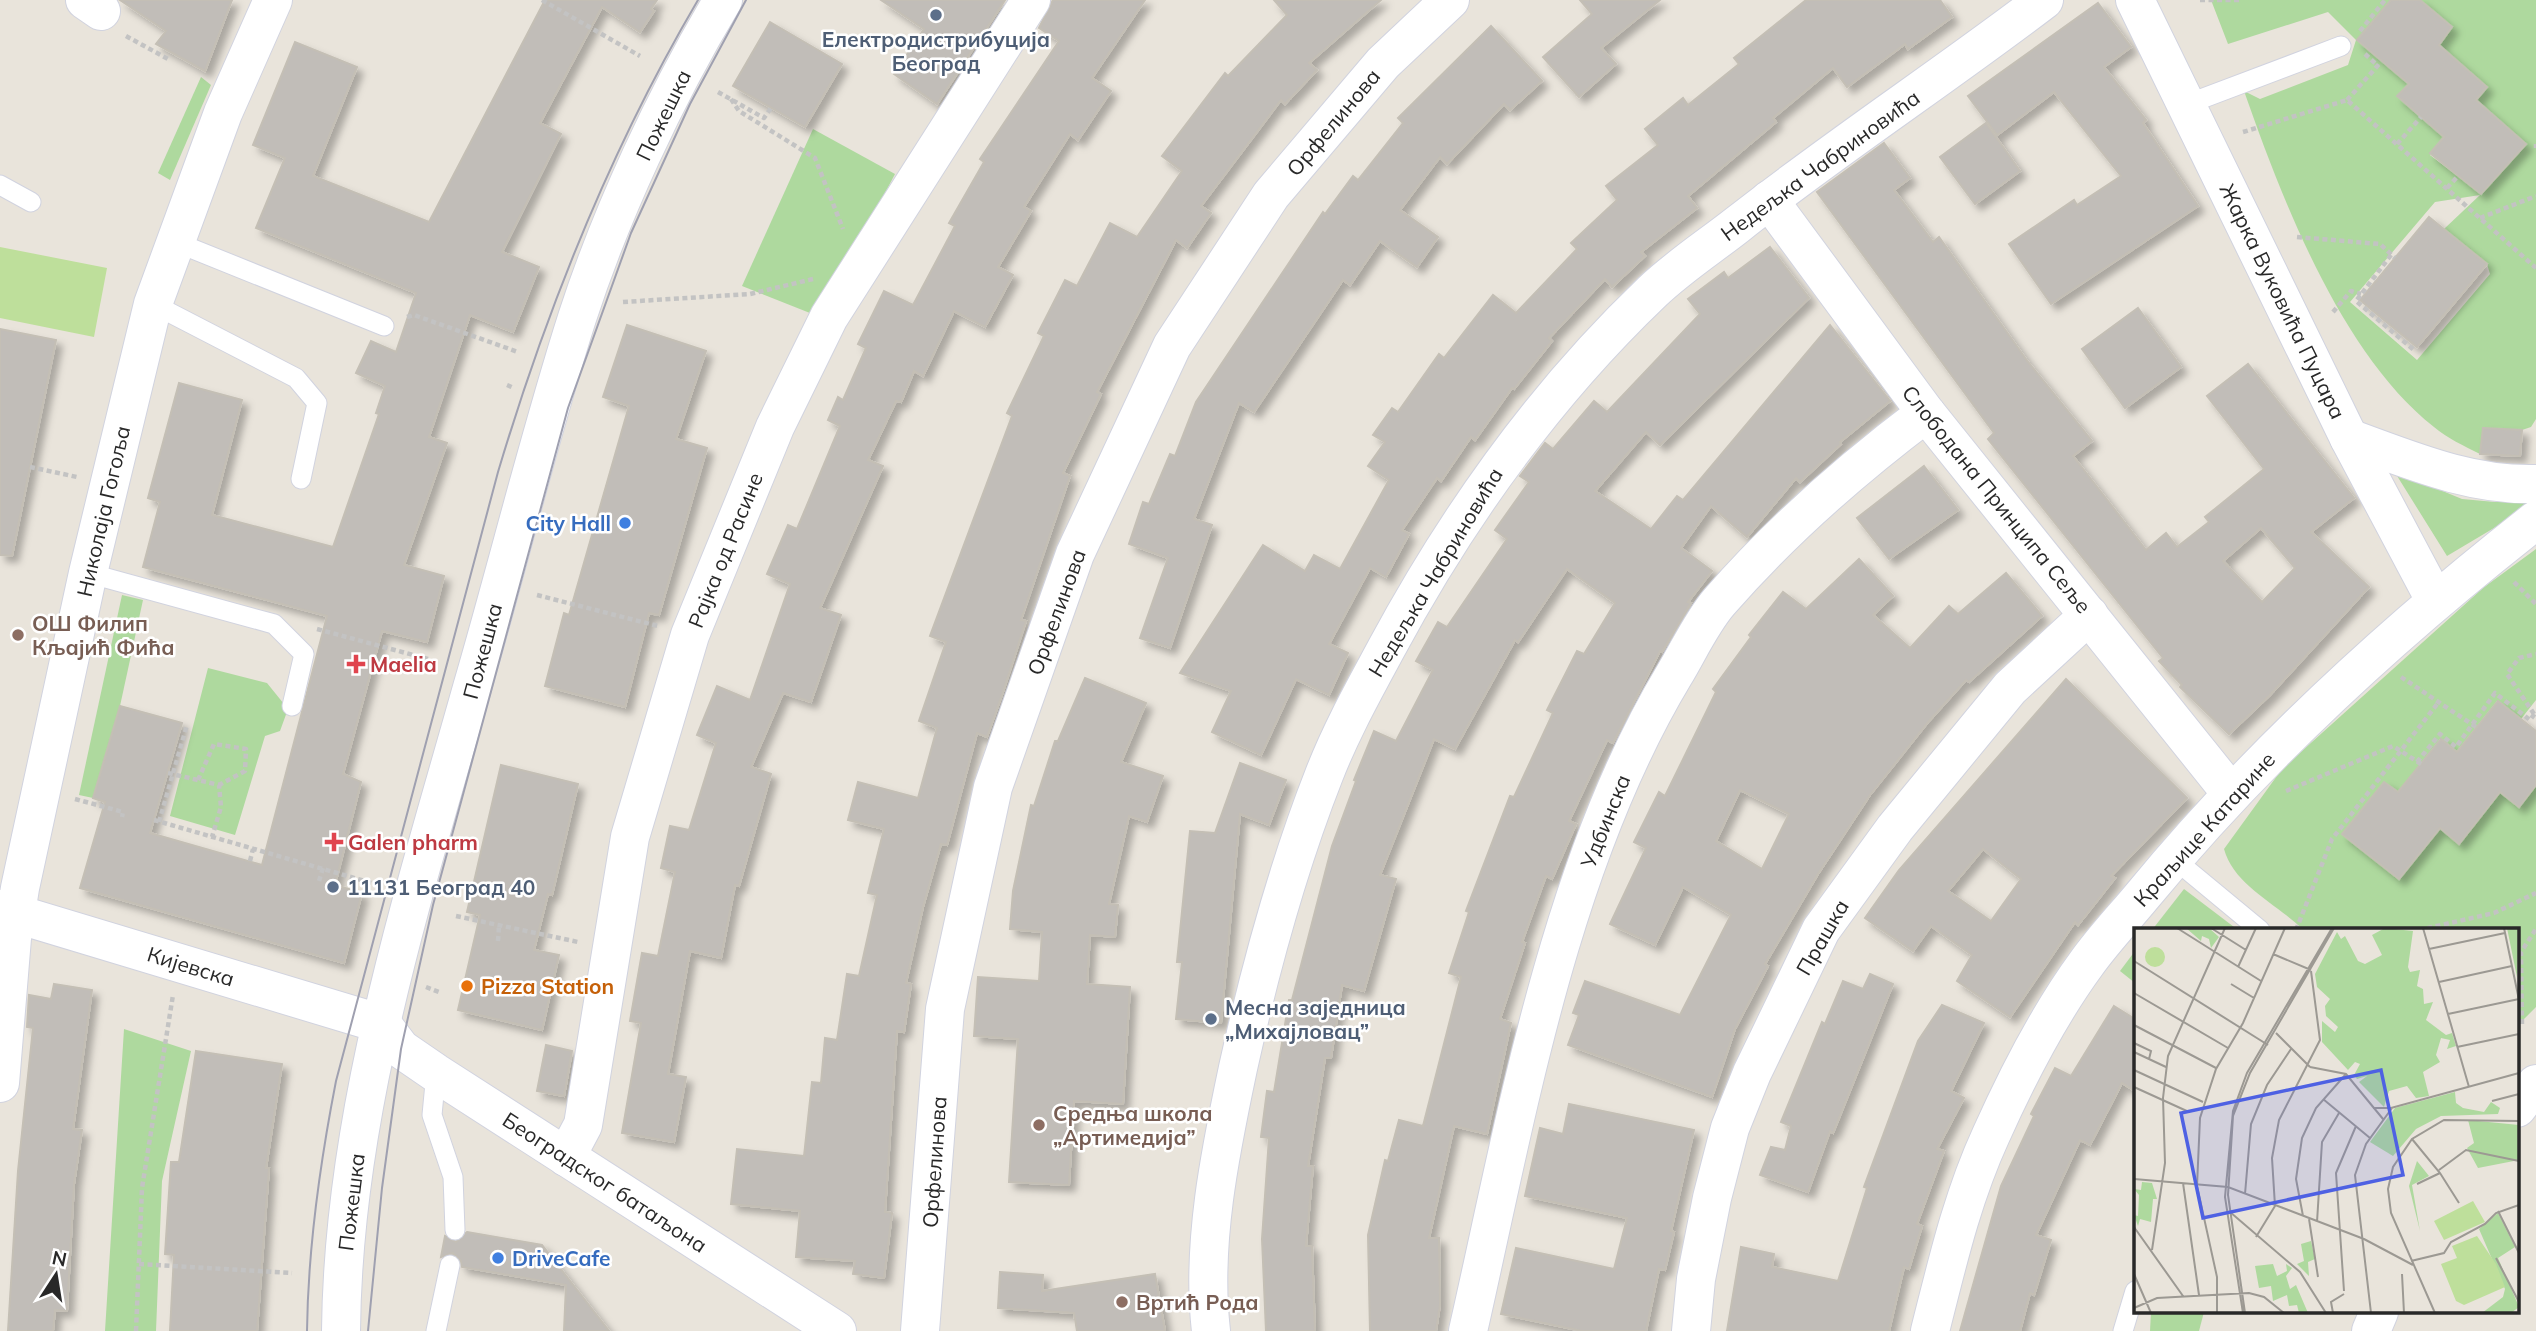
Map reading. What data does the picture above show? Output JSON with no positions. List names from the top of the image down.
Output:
{
  "streets": {
    "street": [
      "Пожешка",
      "Орфелинова",
      "Недељка Чабриновића",
      "Жарка Вуковића Пуцара",
      "Слободана Принципа Сеље",
      "Николаја Гогоља",
      "Рајка од Расине",
      "Удбинска",
      "Краљице Катарине",
      "Прашка",
      "Кијевска",
      "Београдског батаљона"
    ]
  },
  "crossings": [
    ["Пожешка", "Кијевска"],
    ["Пожешка", "Београдског батаљона"],
    ["Недељка Чабриновића", "Слободана Принципа Сеље"],
    ["Жарка Вуковића Пуцара", "Краљице Катарине"],
    ["Слободана Принципа Сеље", "Удбинска"],
    ["Слободана Принципа Сеље", "Краљице Катарине"],
    ["Слободана Принципа Сеље", "Прашка"],
    ["Николаја Гогоља", "Кијевска"],
    ["Рајка од Расине", "Београдског батаљона"],
    ["Кијевска", "Београдског батаљона"]
  ],
  "places": {
    "other": [
      "Електродистрибуција Београд",
      "City Hall",
      "ОШ Филип Кљајић Фића",
      "11131 Београд 40",
      "Pizza Station",
      "Месна заједница „Михајловац”",
      "Средња школа „Артимедија”",
      "DriveCafe",
      "Вртић Рода"
    ],
    "health": ["Maelia", "Galen pharm"]
  },
  "north": "top"
}
